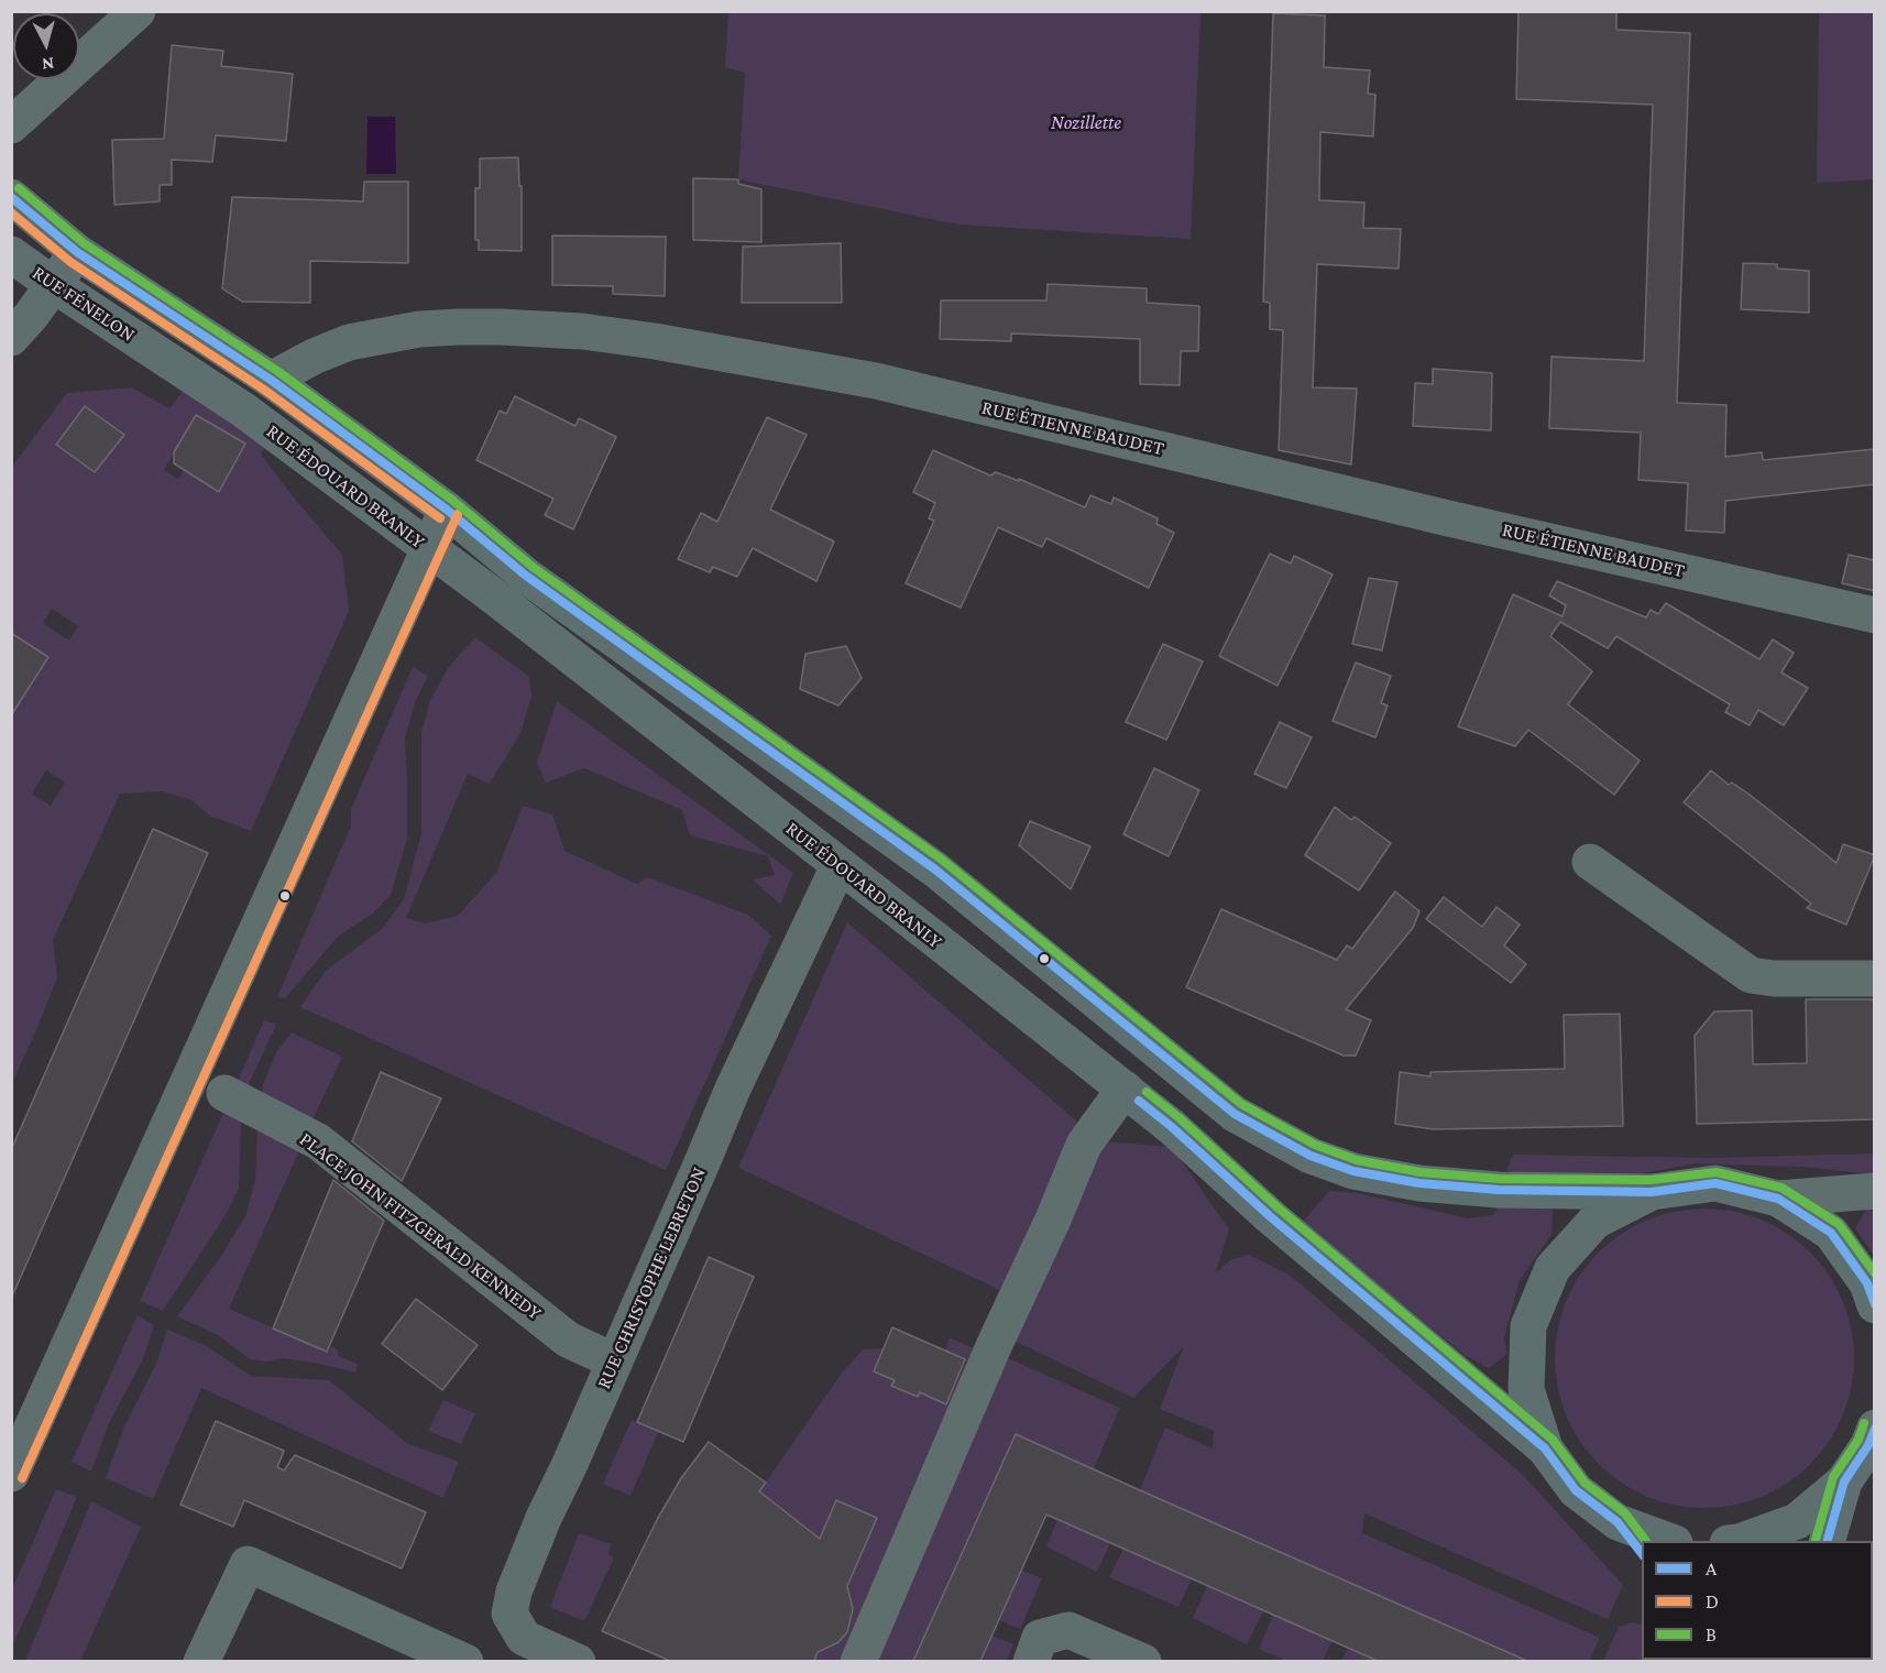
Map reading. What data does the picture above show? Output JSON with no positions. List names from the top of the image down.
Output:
{
  "streets": {
    "main road": ["RUE FÉNELON", "RUE ÉDOUARD BRANLY"],
    "street": ["RUE ÉTIENNE BAUDET", "PLACE JOHN FITZGERALD KENNEDY", "RUE CHRISTOPHE LEBRETON"]
  },
  "crossings": [
    ["RUE FÉNELON", "RUE ÉDOUARD BRANLY"],
    ["RUE ÉTIENNE BAUDET", "RUE ÉDOUARD BRANLY"],
    ["RUE ÉDOUARD BRANLY", "RUE CHRISTOPHE LEBRETON"],
    ["PLACE JOHN FITZGERALD KENNEDY", "RUE CHRISTOPHE LEBRETON"]
  ],
  "parks": ["Nozillette"],
  "lines": ["transit line B", "transit line A", "transit line D"],
  "legend": ["A", "D", "B"],
  "north": "bottom"
}
